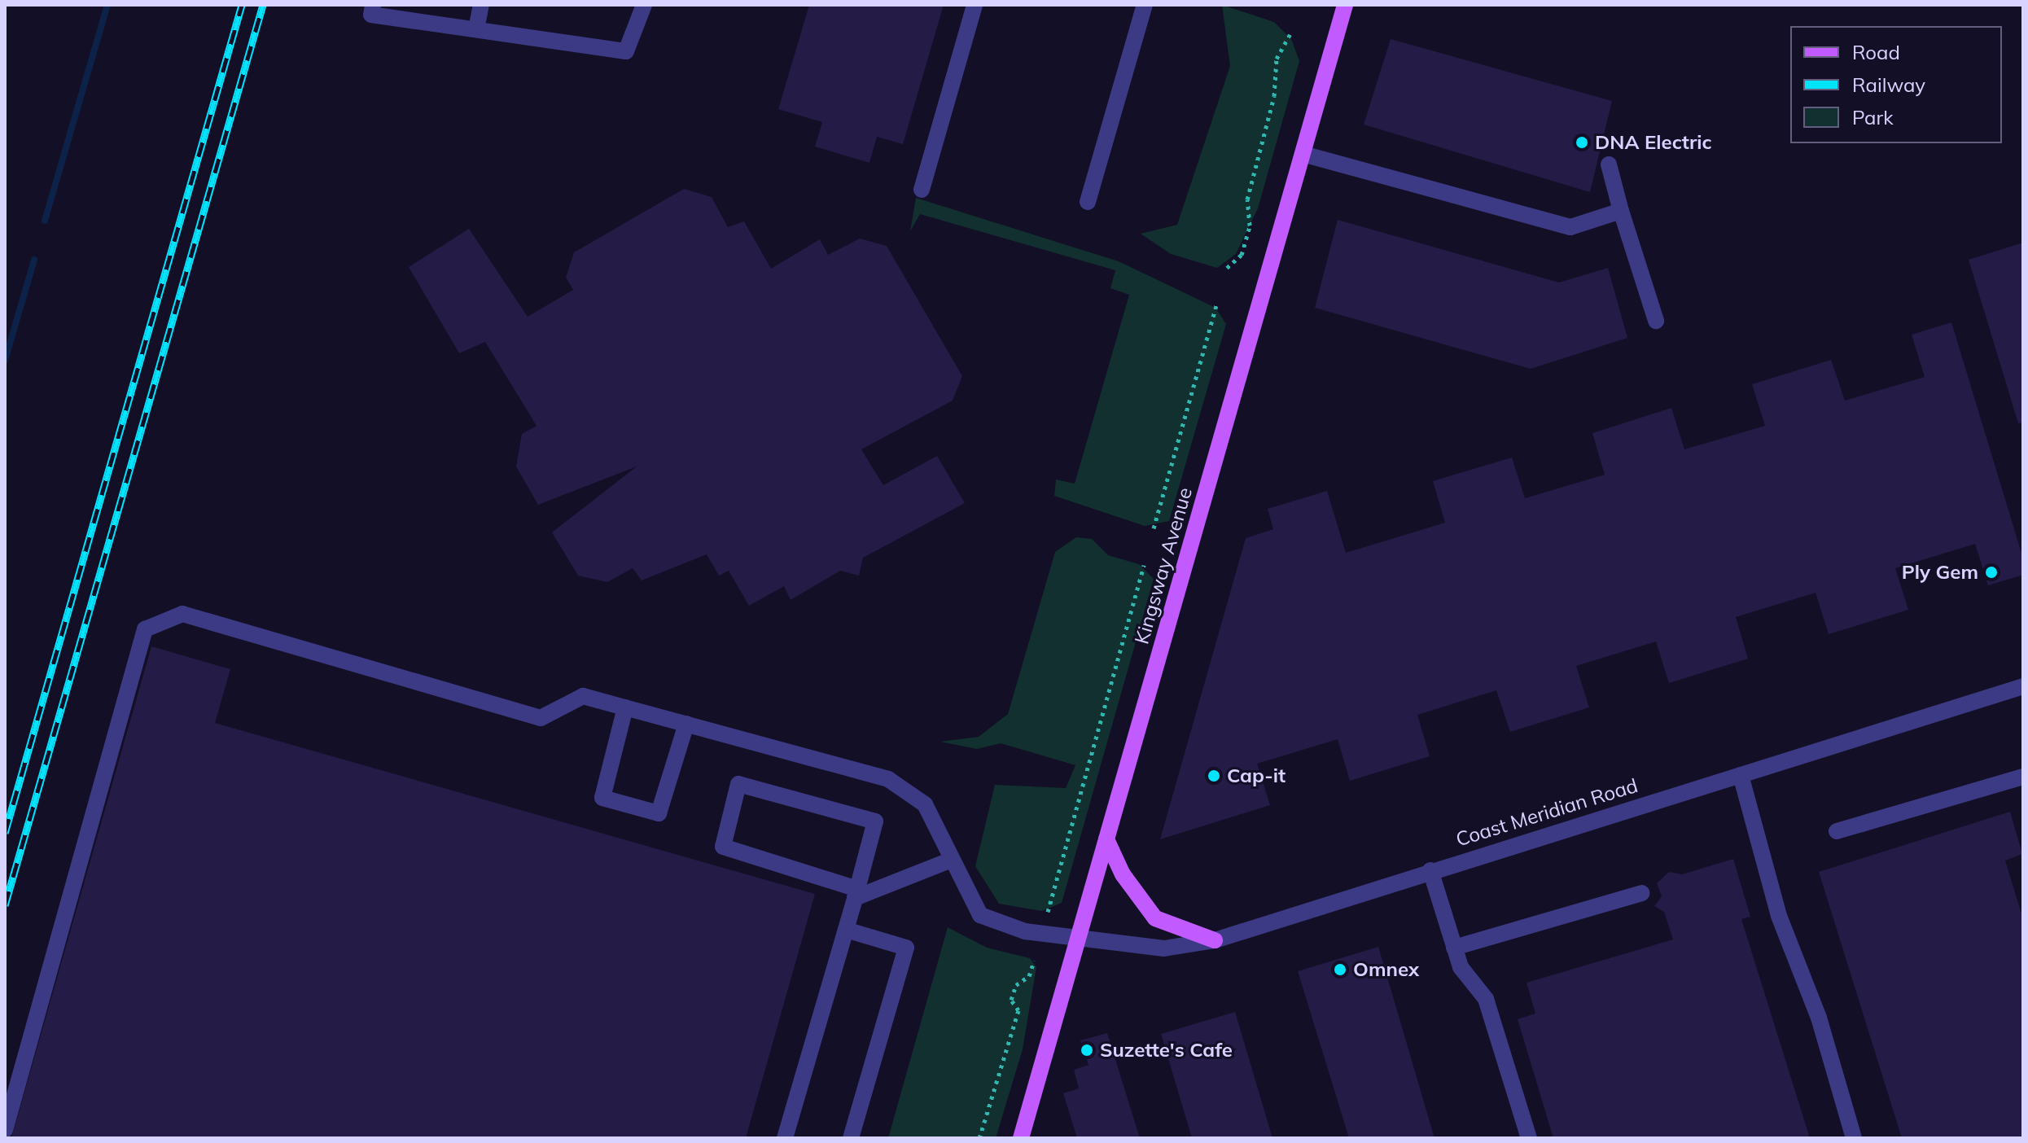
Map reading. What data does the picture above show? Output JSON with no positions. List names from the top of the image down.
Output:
{
  "streets": {
    "main road": ["Kingsway Avenue"],
    "street": ["Coast Meridian Road"]
  },
  "crossings": [
    ["Kingsway Avenue", "Coast Meridian Road"]
  ],
  "places": [
    "DNA Electric",
    "Ply Gem",
    "Cap-it",
    "Omnex",
    "Suzette's Cafe"
  ],
  "legend": ["Road", "Railway", "Park"]
}
